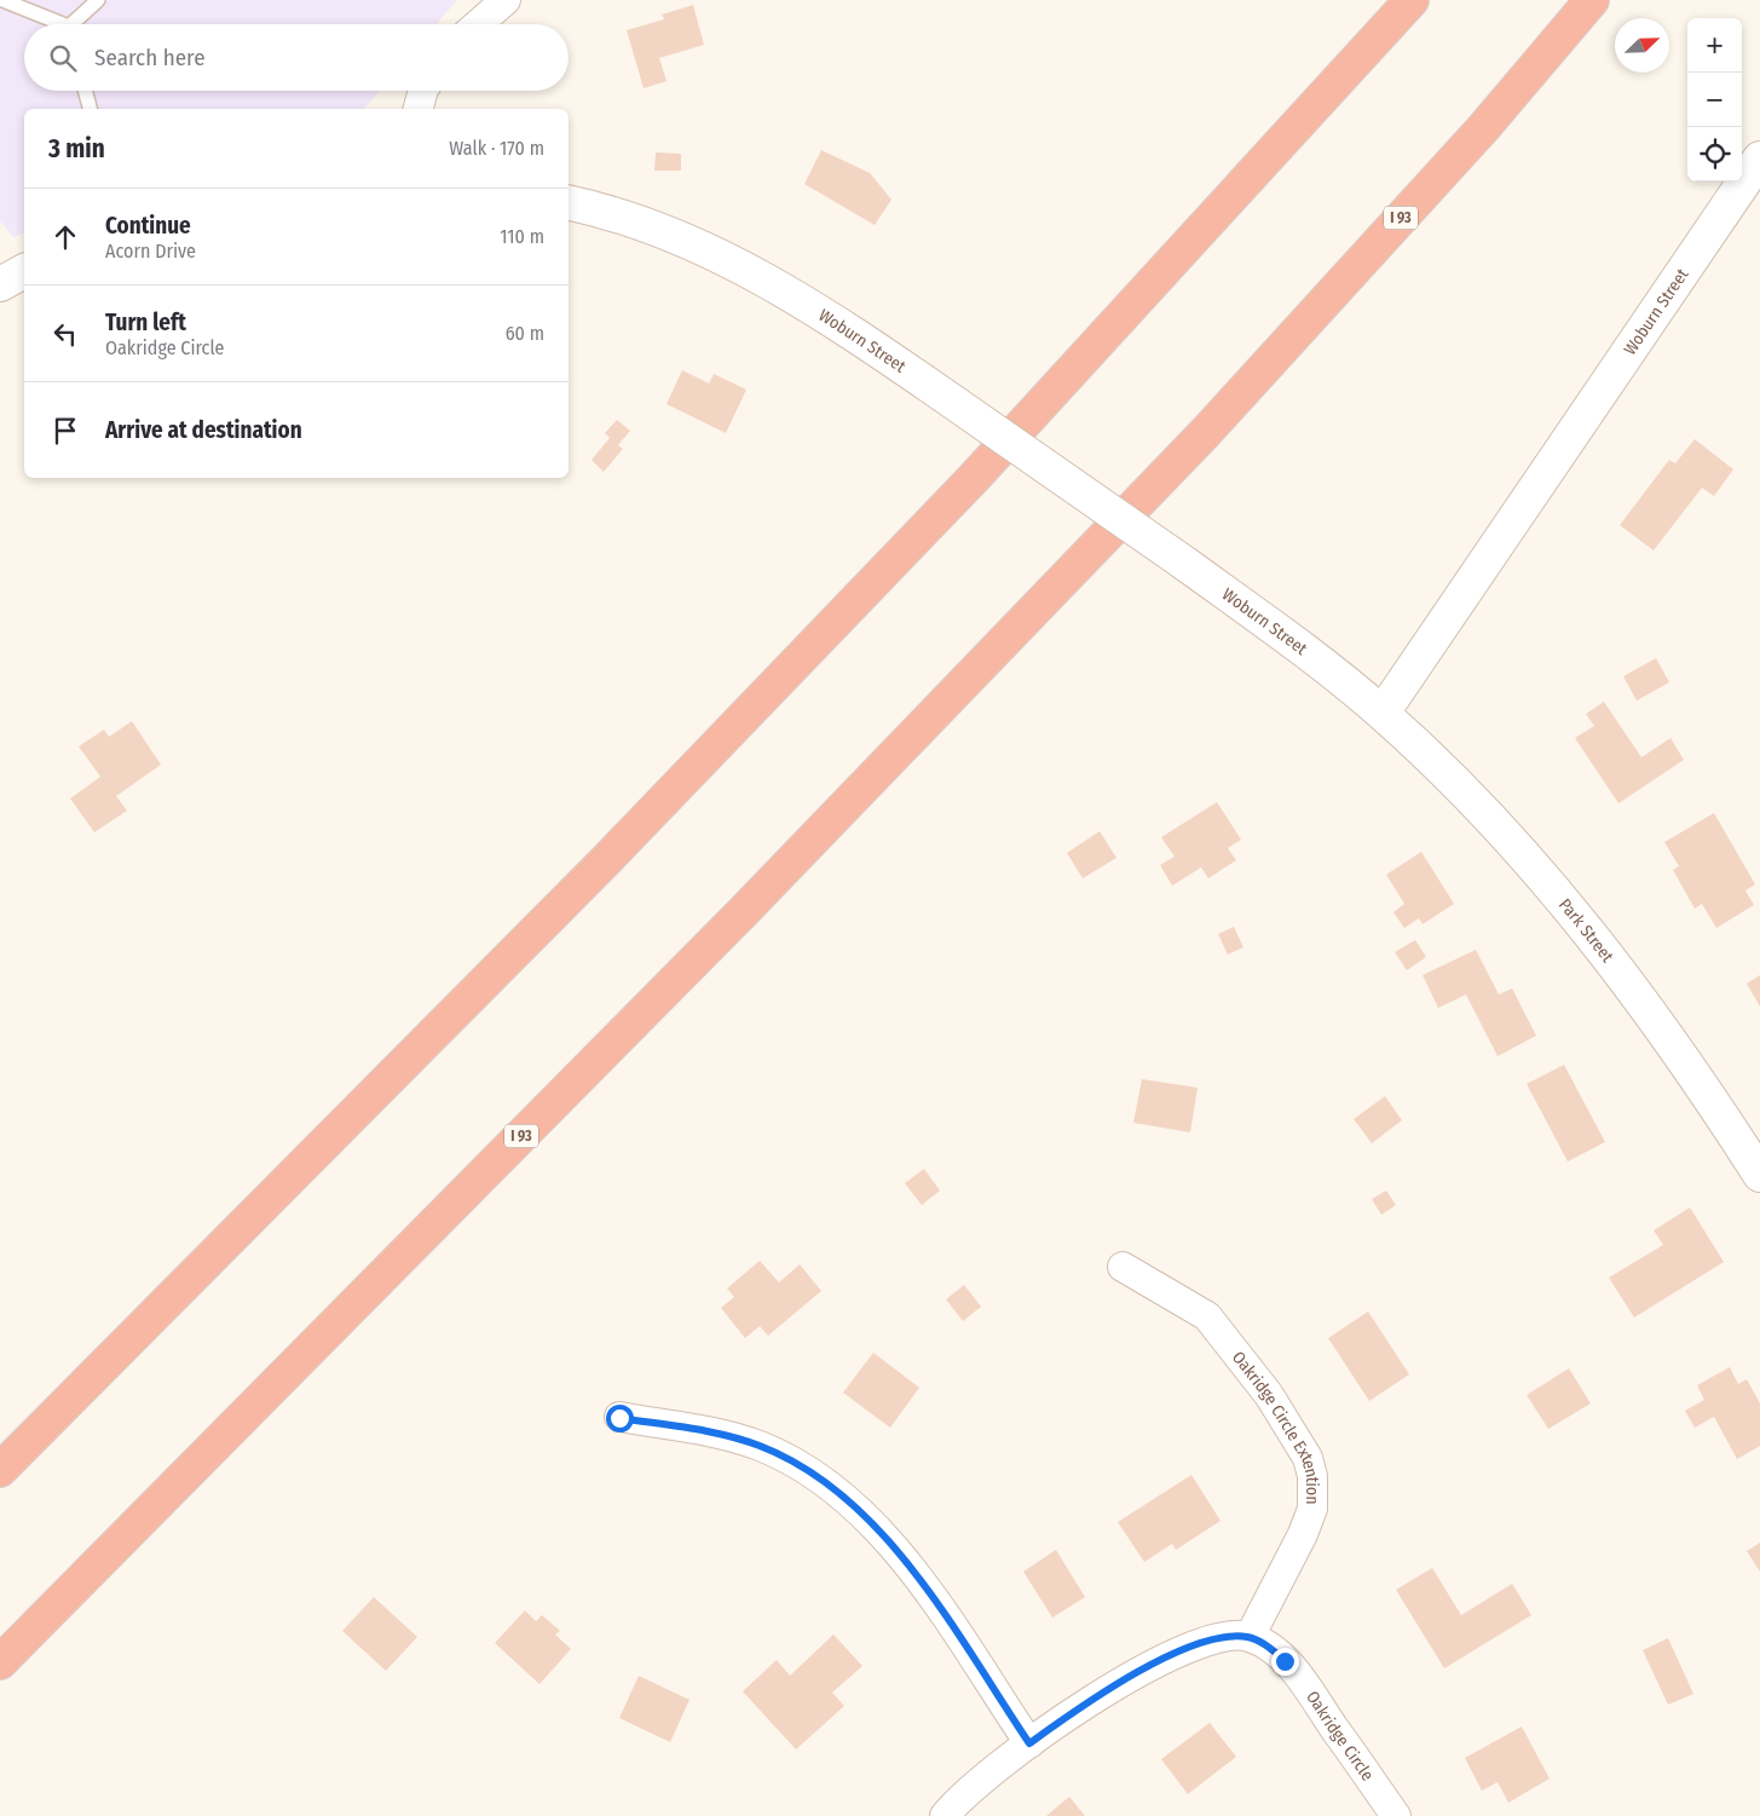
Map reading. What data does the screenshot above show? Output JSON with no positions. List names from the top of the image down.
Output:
{
  "streets": {
    "highway": ["I 93"],
    "street": [
      "Woburn Street",
      "Park Street",
      "Oakridge Circle Extention",
      "Oakridge Circle"
    ]
  },
  "crossings": [
    ["Woburn Street", "Park Street"],
    ["Oakridge Circle Extention", "Oakridge Circle"]
  ],
  "north": "top right",
  "page": {
    "map_buttons": ["+", "−"],
    "search": "Search here",
    "heading": ["3 min", "Walk · 170 m"],
    "list": [
      ["Continue", "Acorn Drive", "110 m"],
      ["Turn left", "Oakridge Circle", "60 m"],
      "Arrive at destination"
    ]
  }
}
